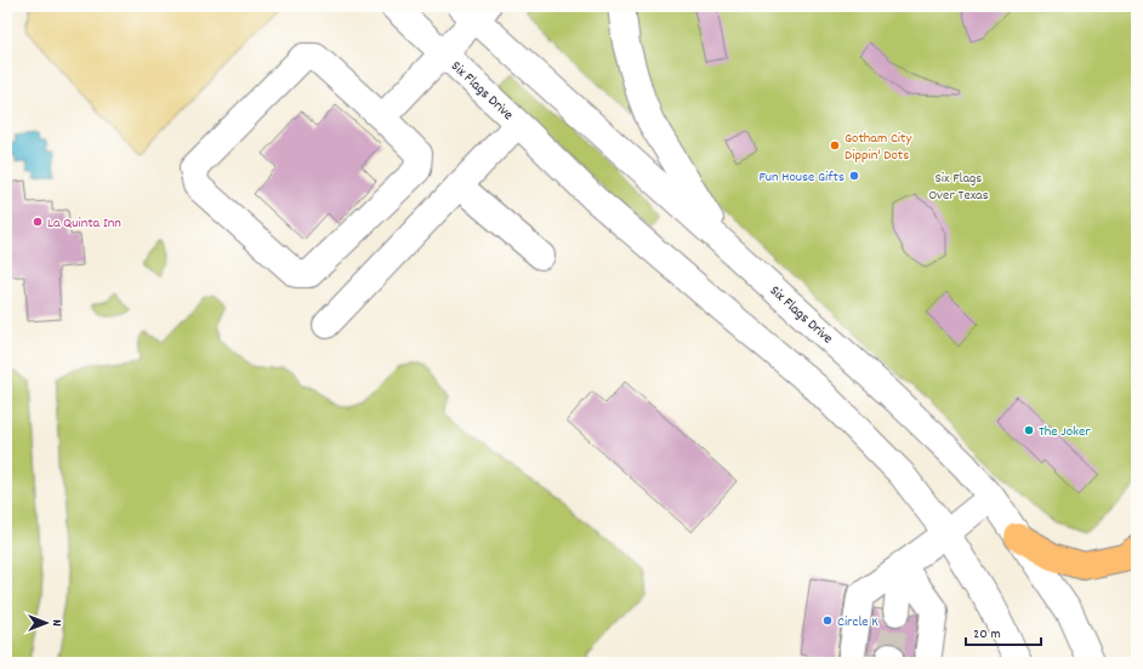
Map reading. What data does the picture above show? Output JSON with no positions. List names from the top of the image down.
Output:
{
  "streets": {
    "street": ["Six Flags Drive"]
  },
  "parks": ["Six Flags Over Texas"],
  "places": [
    "Gotham City Dippin' Dots",
    "Fun House Gifts",
    "La Quinta Inn",
    "The Joker",
    "Circle K"
  ],
  "scale_bar": "20 m",
  "north": "right"
}
